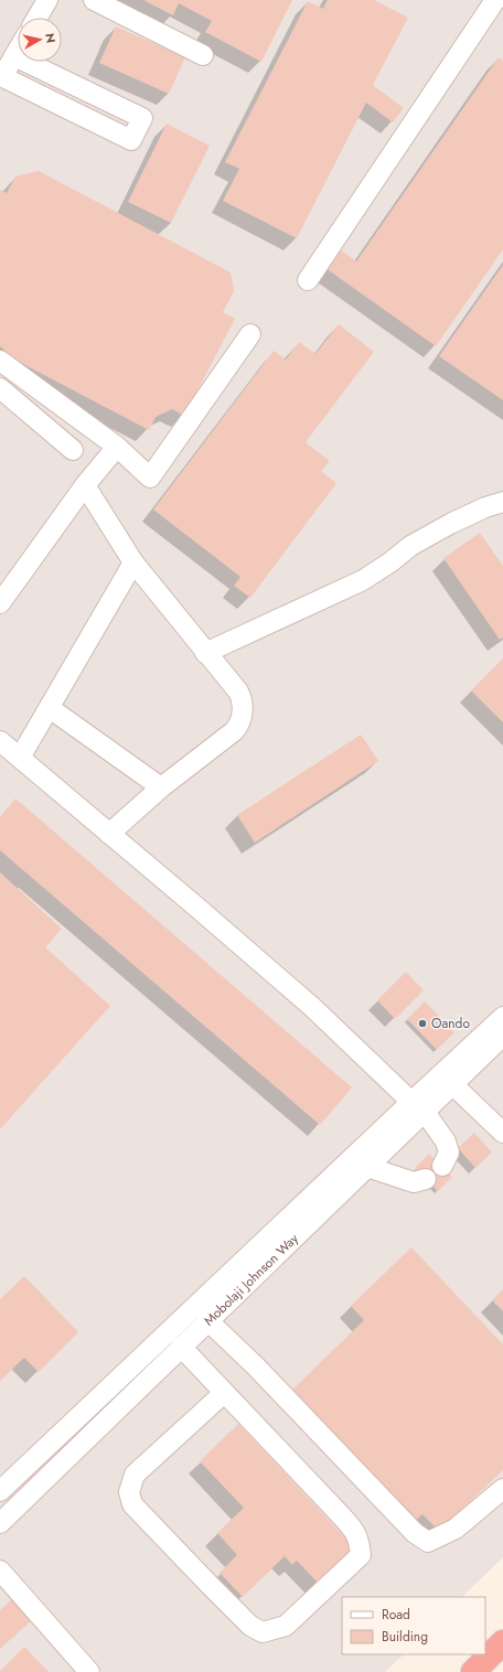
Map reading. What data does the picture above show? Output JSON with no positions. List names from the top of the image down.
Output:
{
  "streets": {
    "street": ["Mobolaji Johnson Way"]
  },
  "places": ["Oando"],
  "legend": ["Road", "Building"],
  "north": "right"
}
